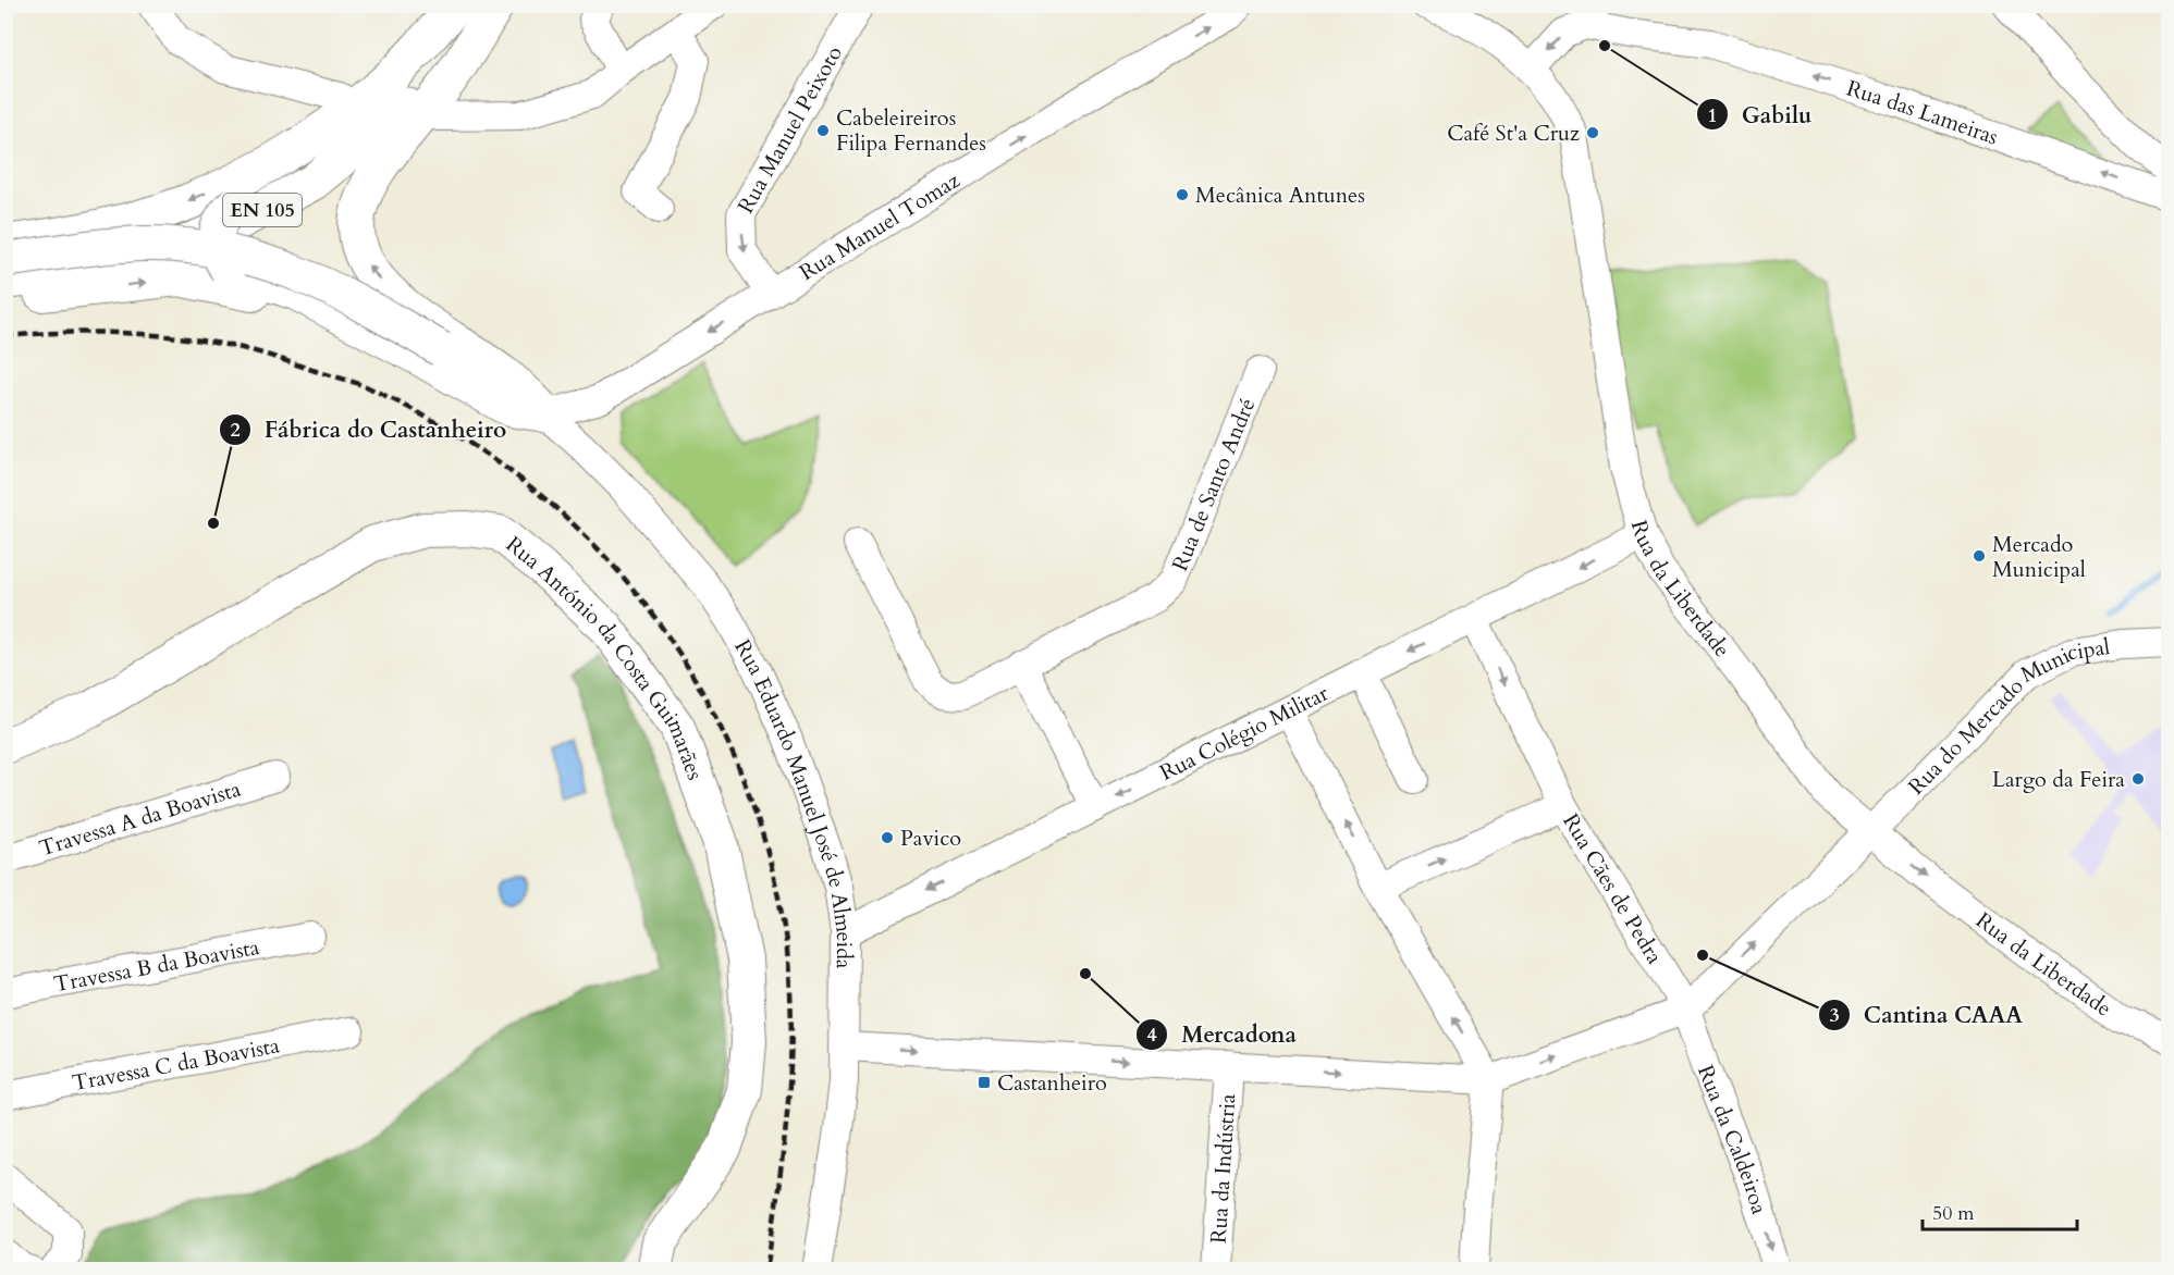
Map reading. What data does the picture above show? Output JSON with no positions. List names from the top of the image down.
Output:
{
  "streets": {
    "highway": ["EN 105"],
    "main road": ["Rua António da Costa Guimarães"],
    "street": [
      "Rua das Lameiras",
      "Rua Manuel Peixoto",
      "Rua Manuel Tomaz",
      "Rua de Santo André",
      "Rua da Liberdade",
      "Rua do Mercado Municipal",
      "Rua Colégio Militar",
      "Rua Eduardo Manuel José de Almeida",
      "Travessa A da Boavista",
      "Rua Cães de Pedra",
      "Travessa B da Boavista",
      "Travessa C da Boavista",
      "Rua da Caldeiroa",
      "Rua da Indústria"
    ]
  },
  "crossings": [
    ["Rua das Lameiras", "Rua da Liberdade"],
    ["Rua Manuel Peixoto", "Rua Manuel Tomaz"],
    ["Rua Manuel Tomaz", "Rua Eduardo Manuel José de Almeida"],
    ["Rua da Liberdade", "Rua do Mercado Municipal"],
    ["Rua da Liberdade", "Rua Colégio Militar"],
    ["Rua do Mercado Municipal", "Rua Cães de Pedra"],
    ["Rua do Mercado Municipal", "Rua da Caldeiroa"],
    ["Rua Colégio Militar", "Rua Eduardo Manuel José de Almeida"],
    ["Rua Cães de Pedra", "Rua da Caldeiroa"]
  ],
  "one_way": [
    "Rua das Lameiras",
    "Rua Manuel Peixoto",
    "Rua do Mercado Municipal",
    "Rua Colégio Militar"
  ],
  "places": {
    "other": [
      "Gabilu",
      "Cabeleireiros Filipa Fernandes",
      "Café St'a Cruz",
      "Mecânica Antunes",
      "Fábrica do Castanheiro",
      "Mercado Municipal",
      "Largo da Feira",
      "Pavico",
      "Cantina CAAA",
      "Mercadona"
    ],
    "transit": ["Castanheiro"]
  },
  "scale_bar": "50 m"
}
